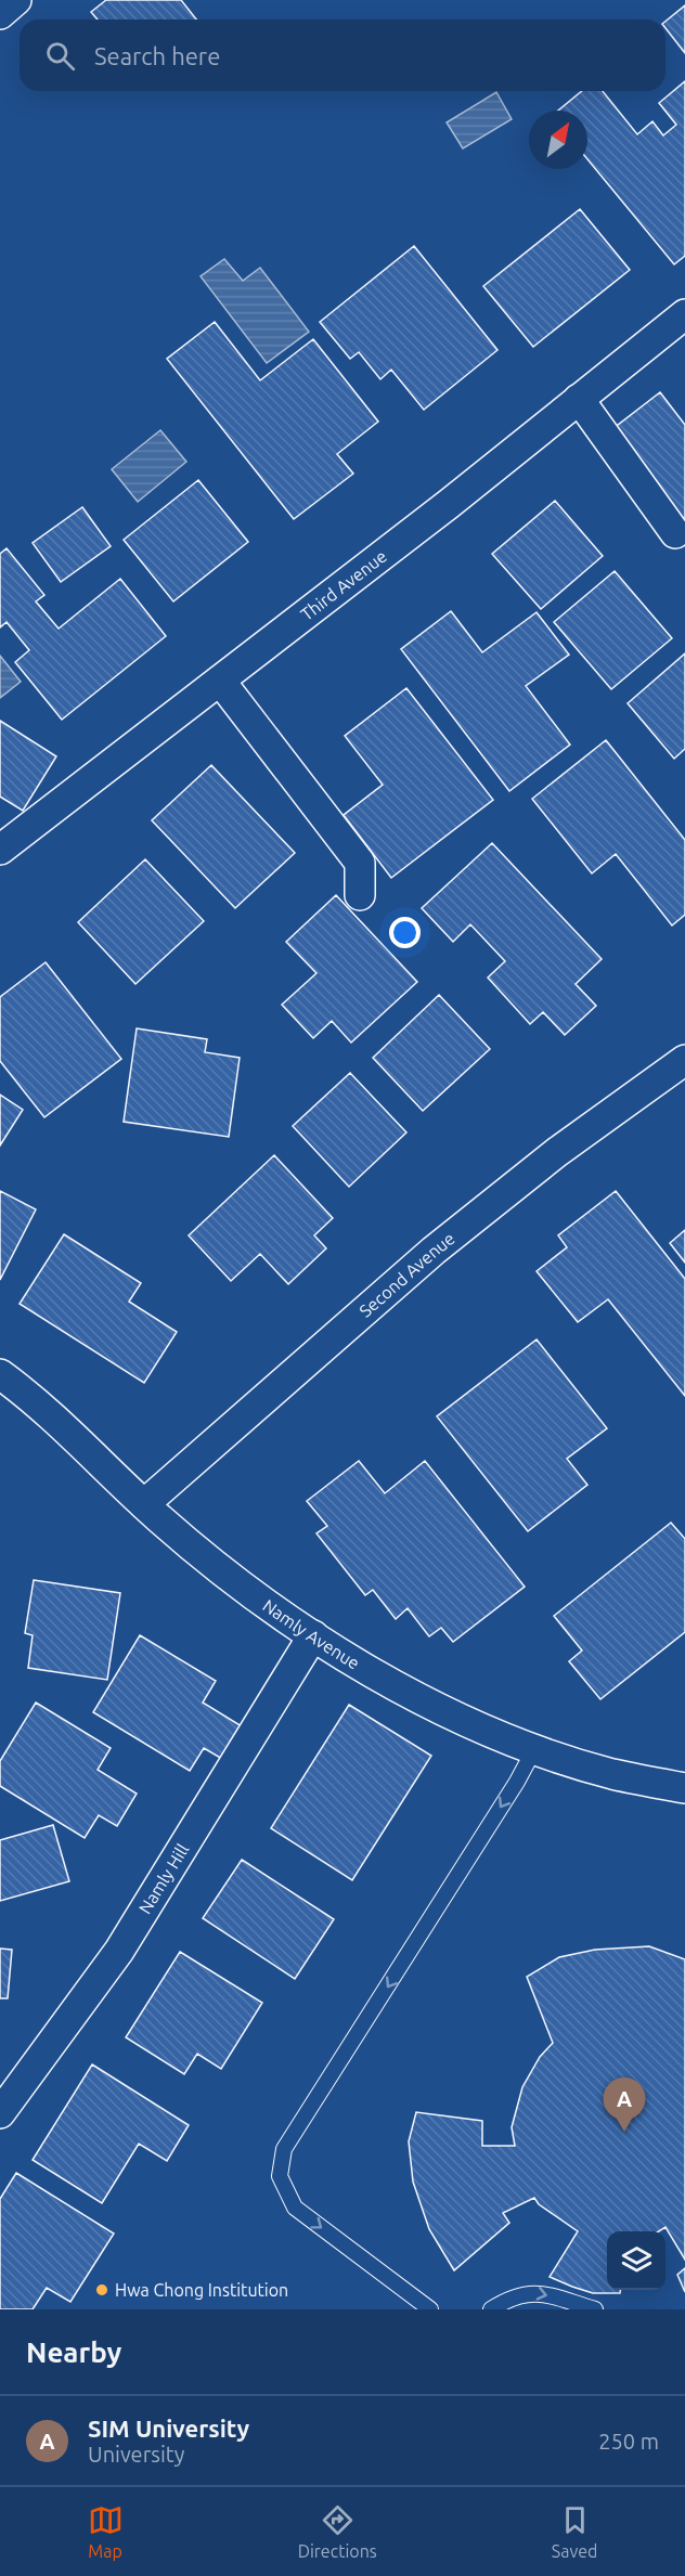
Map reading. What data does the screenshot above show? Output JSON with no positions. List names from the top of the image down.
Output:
{
  "streets": {
    "street": [
      "Third Avenue",
      "Second Avenue",
      "Namly Avenue",
      "Namly Hill"
    ]
  },
  "crossings": [
    ["Second Avenue", "Namly Avenue"],
    ["Namly Avenue", "Namly Hill"]
  ],
  "places": ["Hwa Chong Institution"],
  "north": "top right",
  "page": {
    "search": "Search here",
    "pins": "A",
    "heading": "Nearby",
    "list": [
      {
        "mark": "A",
        "name": "SIM University",
        "note": "University",
        "value": "250 m"
      }
    ],
    "nav": ["Map", "Directions", "Saved"]
  }
}
